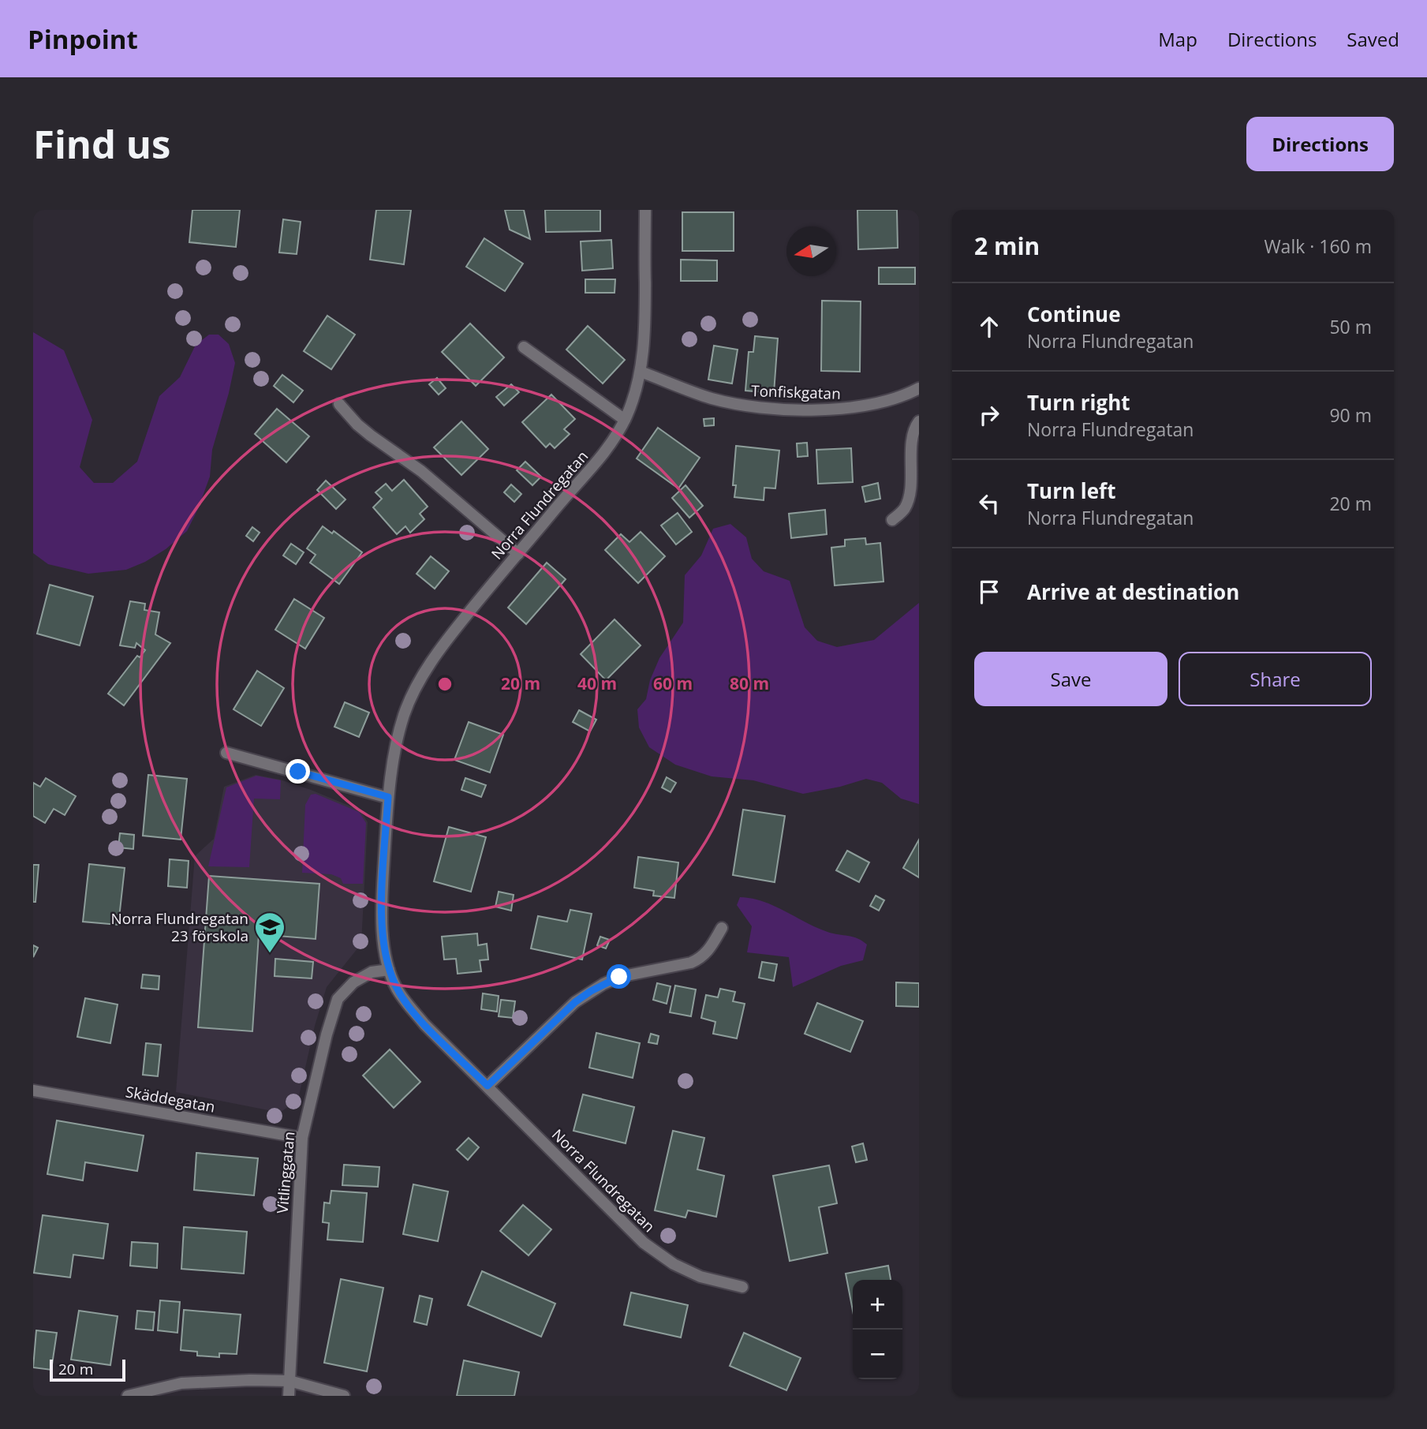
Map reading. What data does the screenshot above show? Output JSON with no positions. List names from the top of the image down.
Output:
{
  "streets": {
    "street": [
      "Tonfiskgatan",
      "Norra Flundregatan",
      "Skäddegatan",
      "Vitlinggatan"
    ]
  },
  "crossings": [
    ["Tonfiskgatan", "Norra Flundregatan"],
    ["Norra Flundregatan", "Vitlinggatan"],
    ["Skäddegatan", "Vitlinggatan"]
  ],
  "places": {
    "school or university": ["Norra Flundregatan 23 förskola"]
  },
  "scale_bar": "20 m",
  "north": "left",
  "page": {
    "header": "Pinpoint",
    "nav": ["Map", "Directions", "Saved"],
    "buttons": [
      "Directions",
      ["Save", "Share"]
    ],
    "title": "Find us",
    "heading": ["2 min", "Walk · 160 m"],
    "list": [
      ["Continue", "Norra Flundregatan", "50 m"],
      ["Turn right", "Norra Flundregatan", "90 m"],
      ["Turn left", "Norra Flundregatan", "20 m"],
      "Arrive at destination"
    ],
    "map_buttons": ["+", "−"],
    "scale": "20 m"
  },
  "rings": [
    "20 m",
    "40 m",
    "60 m",
    "80 m"
  ]
}
